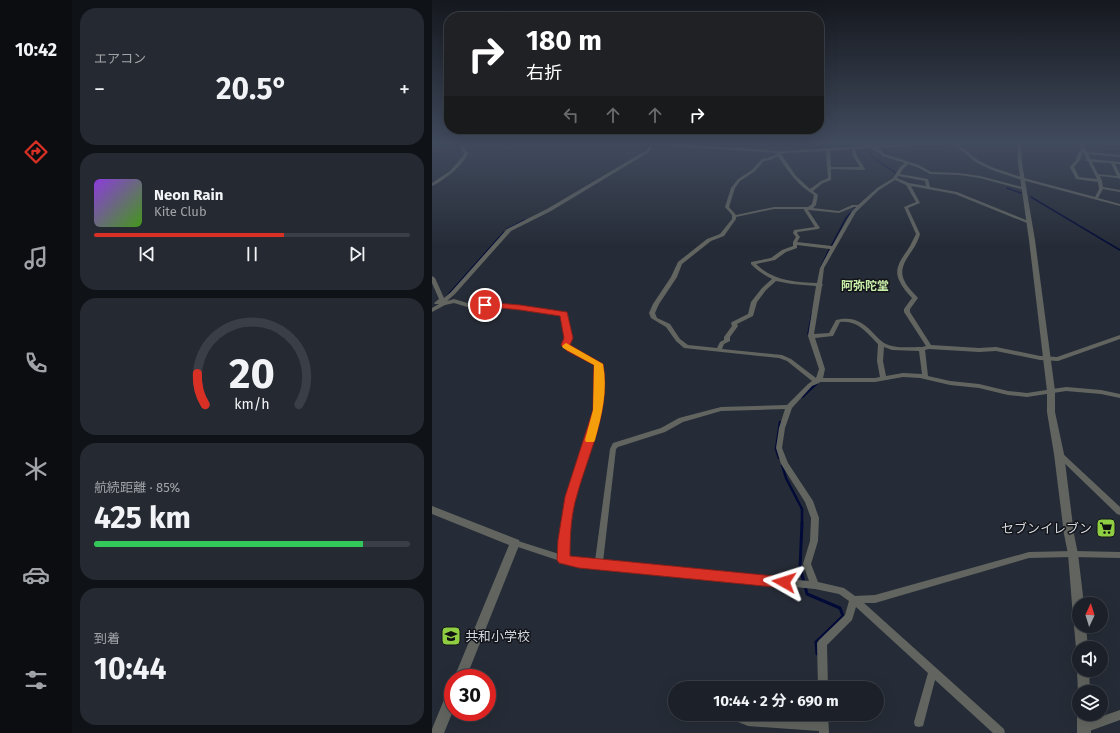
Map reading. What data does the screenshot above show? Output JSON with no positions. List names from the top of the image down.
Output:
{
  "districts": ["阿弥陀堂"],
  "places": {
    "supermarket": ["セブンイレブン"],
    "school or university": ["共和小学校"]
  },
  "north": "top",
  "page": {
    "tabs": "10:42",
    "tile": [
      "エアコン",
      ["航続距離 · 85%", "425 km"],
      ["到着", "10:44"]
    ],
    "turn": ["180 m", "右折"],
    "heat": ["−", "20.5°", "+"],
    "song": ["Neon Rain", "Kite Club"],
    "limit": "30",
    "trip": "10:44 · 2 分 · 690 m",
    "gauge": ["20", "km/h"]
  }
}
